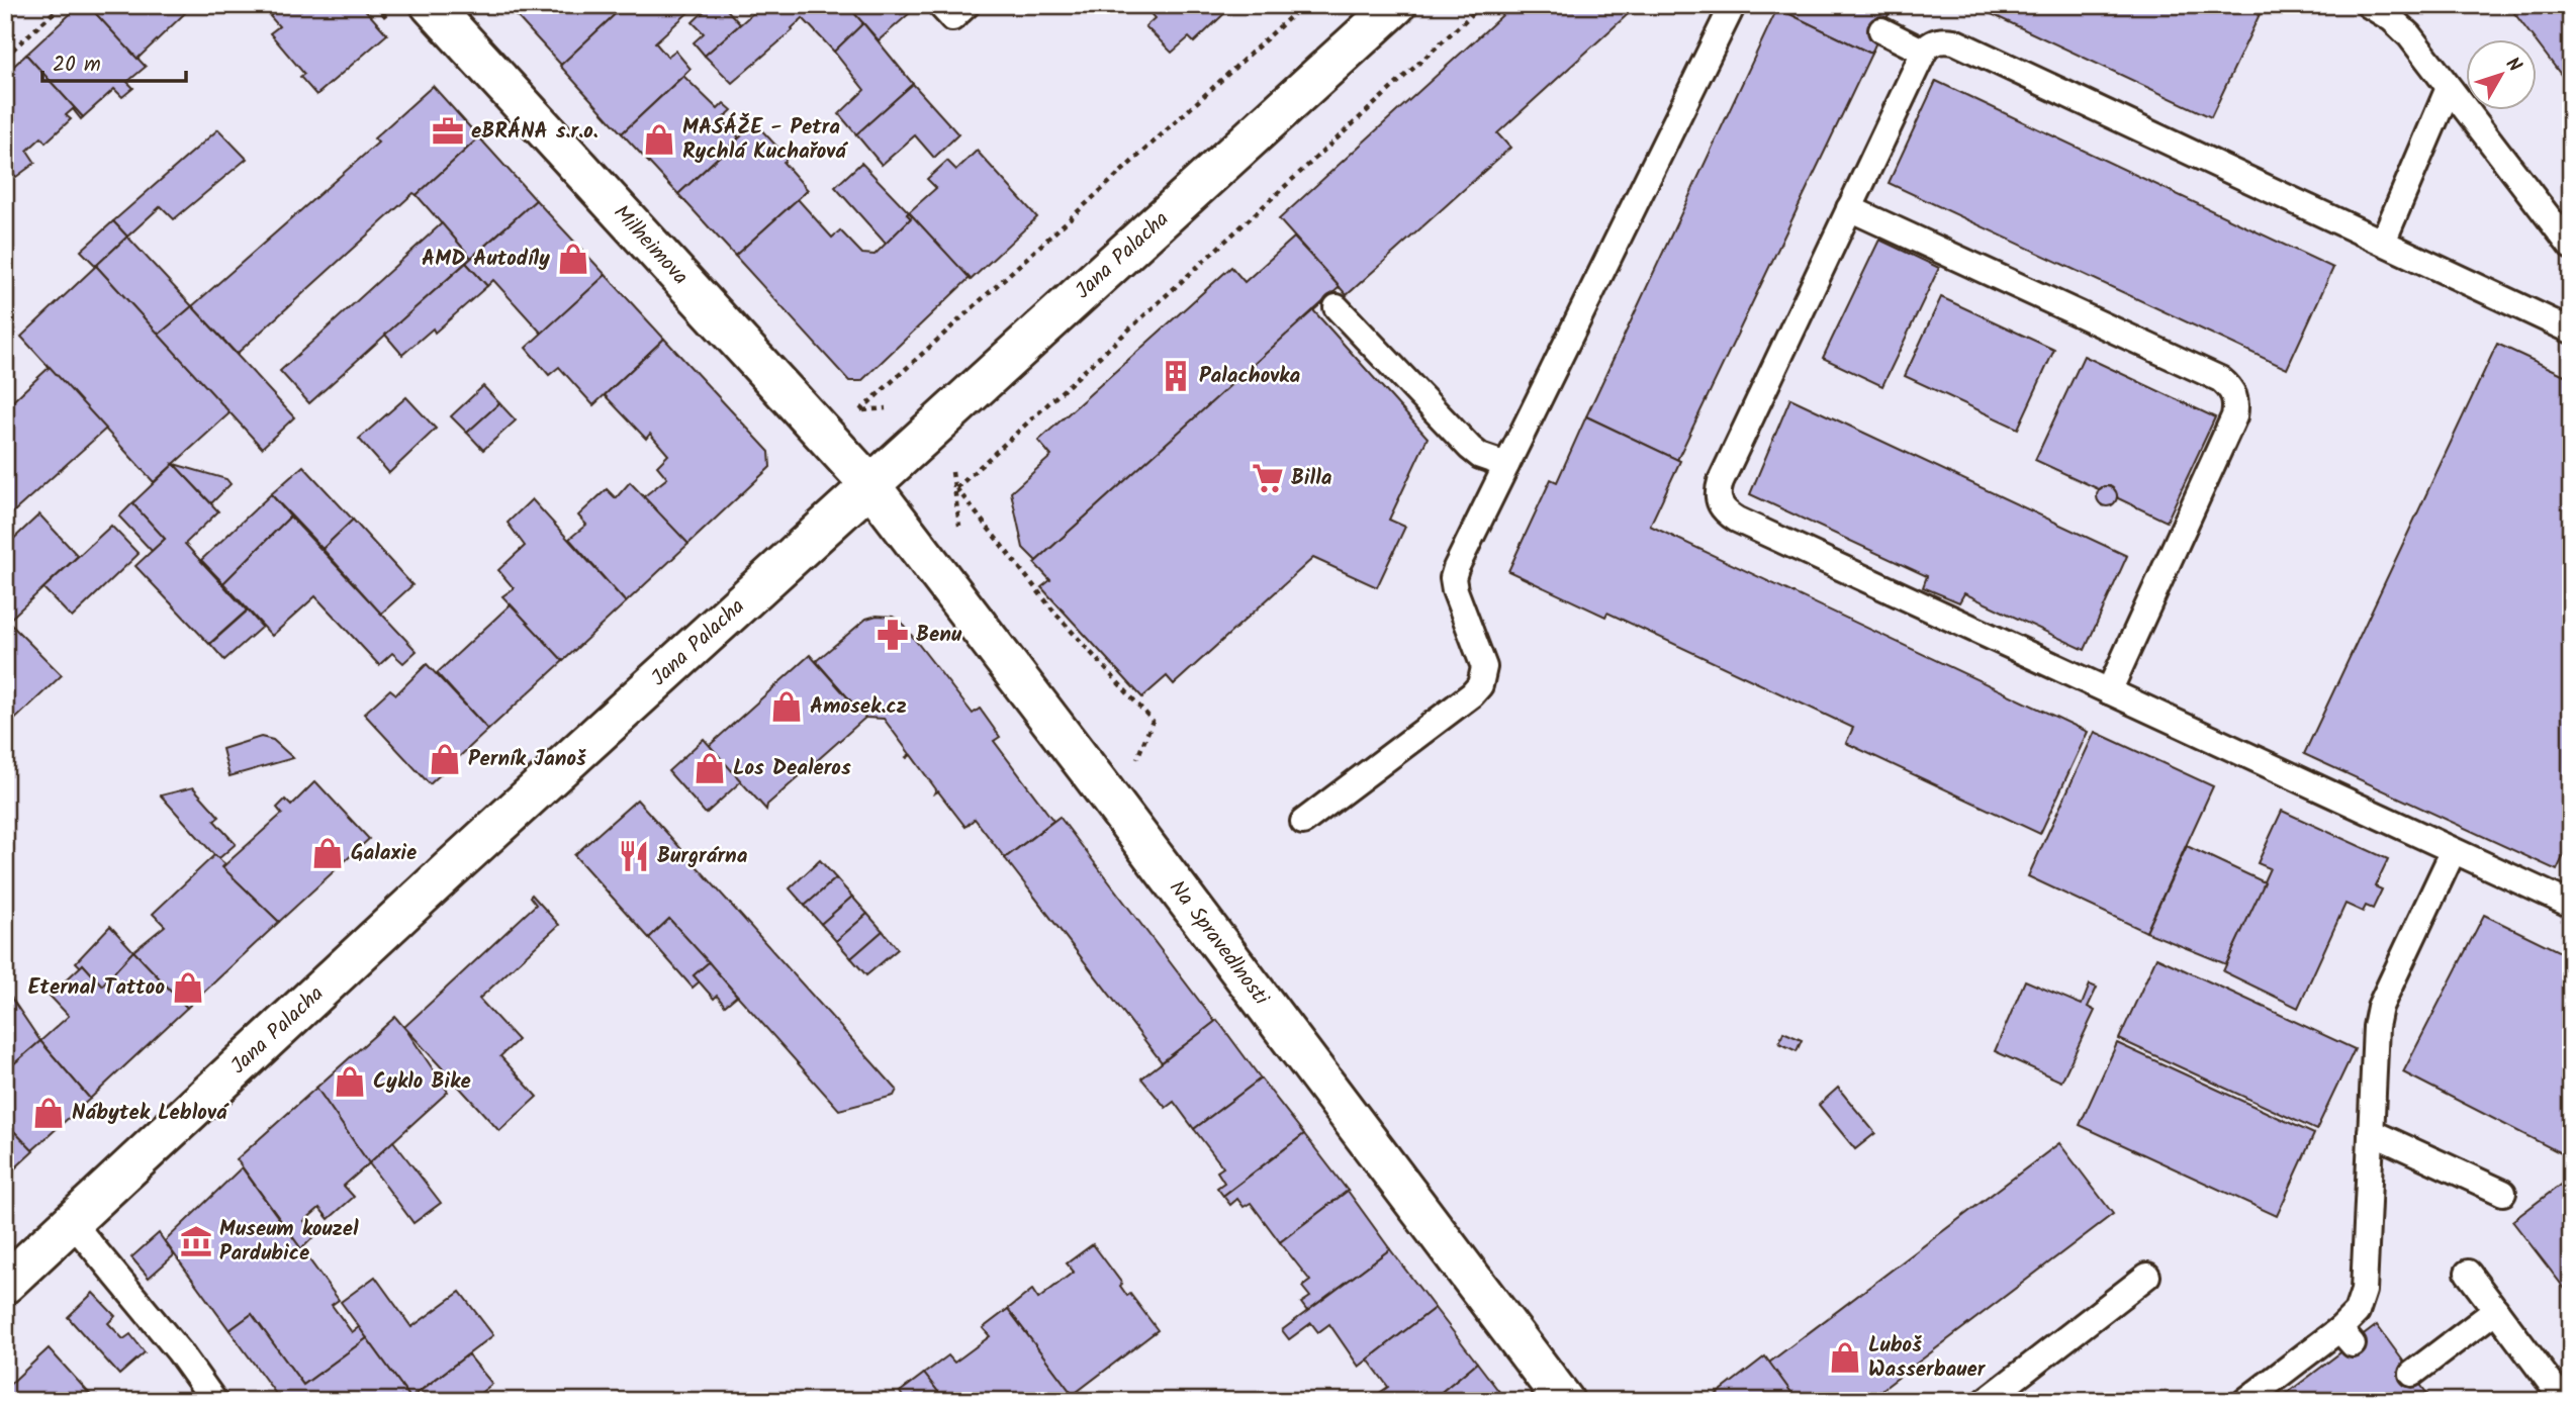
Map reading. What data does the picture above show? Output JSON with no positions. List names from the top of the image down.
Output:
{
  "streets": {
    "main road": ["Milheimova", "Jana Palacha", "Na Spravedlnosti"]
  },
  "crossings": [
    ["Milheimova", "Jana Palacha"],
    ["Milheimova", "Na Spravedlnosti"],
    ["Jana Palacha", "Na Spravedlnosti"]
  ],
  "places": {
    "office": ["eBRÁNA s.r.o."],
    "shop": [
      "MASÁŽE - Petra Rychlá Kuchařová",
      "AMD Autodíly",
      "Amosek.cz",
      "Perník Janoš",
      "Los Dealeros",
      "Galaxie",
      "Eternal Tattoo",
      "Cyklo Bike",
      "Nábytek Leblová",
      "Luboš Wasserbauer"
    ],
    "building": ["Palachovka"],
    "supermarket": ["Billa"],
    "pharmacy": ["Benu"],
    "restaurant": ["Burgrárna"],
    "museum": ["Museum kouzel Pardubice"]
  },
  "scale_bar": "20 m",
  "north": "top right"
}
